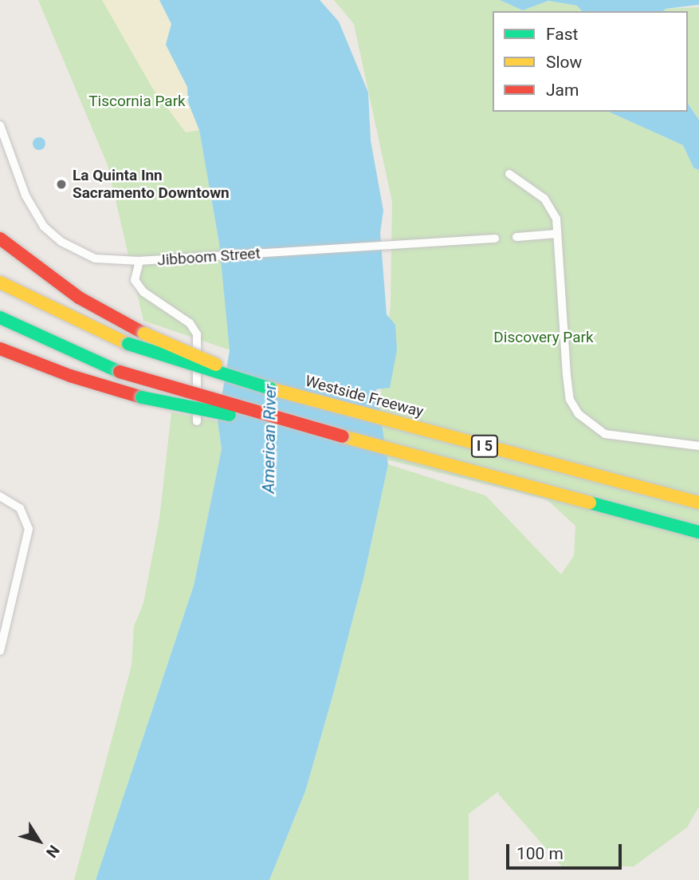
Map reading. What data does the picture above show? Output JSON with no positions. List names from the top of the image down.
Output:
{
  "streets": {
    "highway": ["Westside Freeway", "I 5"],
    "street": ["Jibboom Street"]
  },
  "water": ["American River"],
  "parks": ["Tiscornia Park", "Discovery Park"],
  "places": ["La Quinta Inn Sacramento Downtown"],
  "legend": ["Fast", "Slow", "Jam"],
  "scale_bar": "100 m",
  "north": "bottom right"
}
